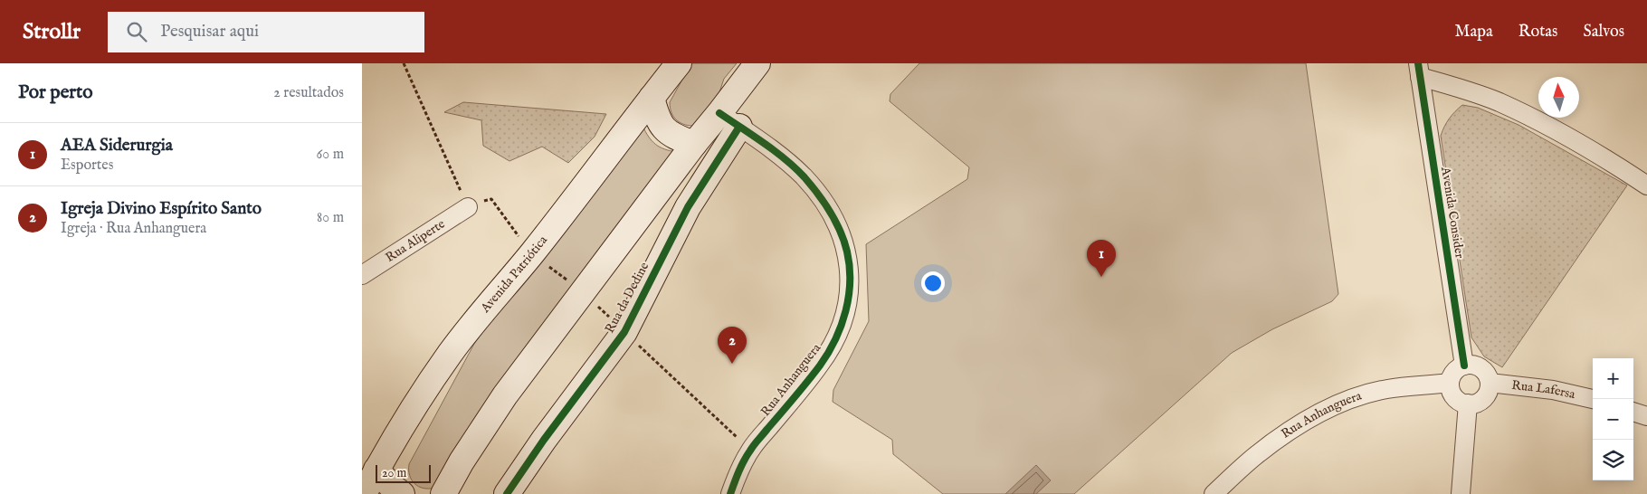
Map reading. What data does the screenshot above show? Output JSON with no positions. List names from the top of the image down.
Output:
{
  "streets": {
    "main road": ["Avenida Patriótica", "Rua da Dedine"],
    "street": [
      "Avenida Consider",
      "Rua Aliperte",
      "Rua Anhanguera",
      "Rua Lafersa"
    ]
  },
  "crossings": [
    ["Avenida Consider", "Rua Anhanguera"],
    ["Avenida Consider", "Rua Lafersa"],
    ["Rua da Dedine", "Rua Anhanguera"],
    ["Rua Anhanguera", "Rua Lafersa"]
  ],
  "scale_bar": "20 m",
  "north": "top",
  "page": {
    "header": "Strollr",
    "search": "Pesquisar aqui",
    "nav": ["Mapa", "Rotas", "Salvos"],
    "heading": ["Por perto", "2 resultados"],
    "list": [
      {
        "mark": "1",
        "name": "AEA Siderurgia",
        "note": "Esportes",
        "value": "60 m"
      },
      {
        "mark": "2",
        "name": "Igreja Divino Espírito Santo",
        "note": "Igreja · Rua Anhanguera",
        "value": "80 m"
      }
    ],
    "pins": ["1", "2"],
    "map_buttons": ["+", "−"],
    "scale": "20 m"
  }
}
